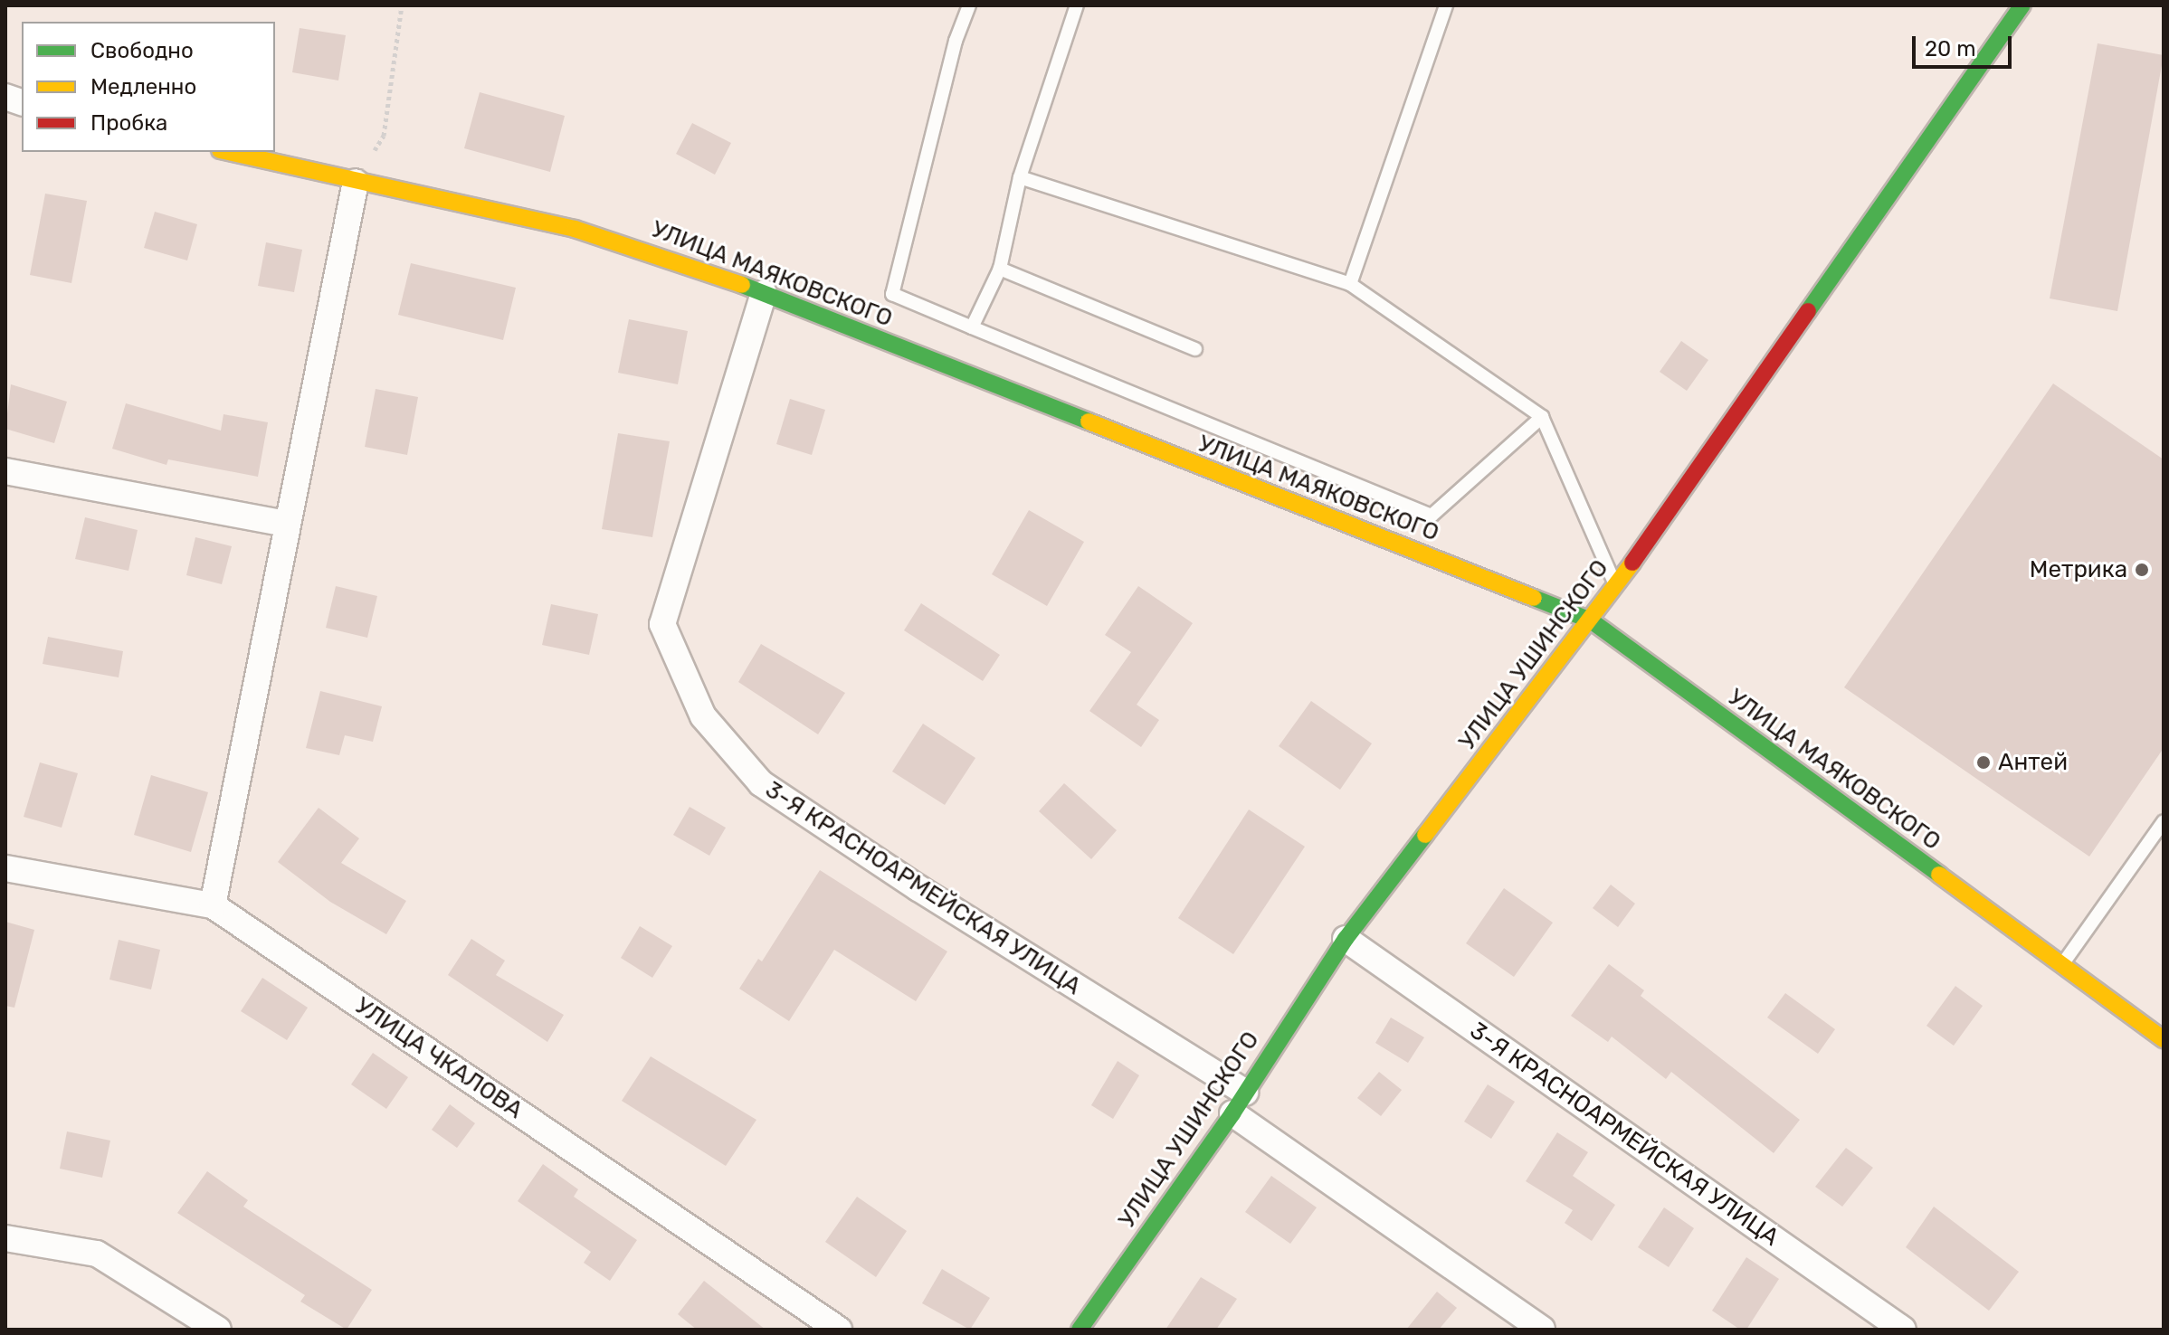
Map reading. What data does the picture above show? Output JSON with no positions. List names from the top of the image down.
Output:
{
  "streets": {
    "street": [
      "УЛИЦА МАЯКОВСКОГО",
      "УЛИЦА УШИНСКОГО",
      "3-Я КРАСНОАРМЕЙСКАЯ УЛИЦА",
      "УЛИЦА ЧКАЛОВА"
    ]
  },
  "crossings": [
    ["УЛИЦА МАЯКОВСКОГО", "УЛИЦА УШИНСКОГО"],
    ["УЛИЦА МАЯКОВСКОГО", "3-Я КРАСНОАРМЕЙСКАЯ УЛИЦА"],
    ["УЛИЦА УШИНСКОГО", "3-Я КРАСНОАРМЕЙСКАЯ УЛИЦА"]
  ],
  "places": ["Метрика", "Антей"],
  "legend": ["Свободно", "Медленно", "Пробка"],
  "scale_bar": "20 m"
}
